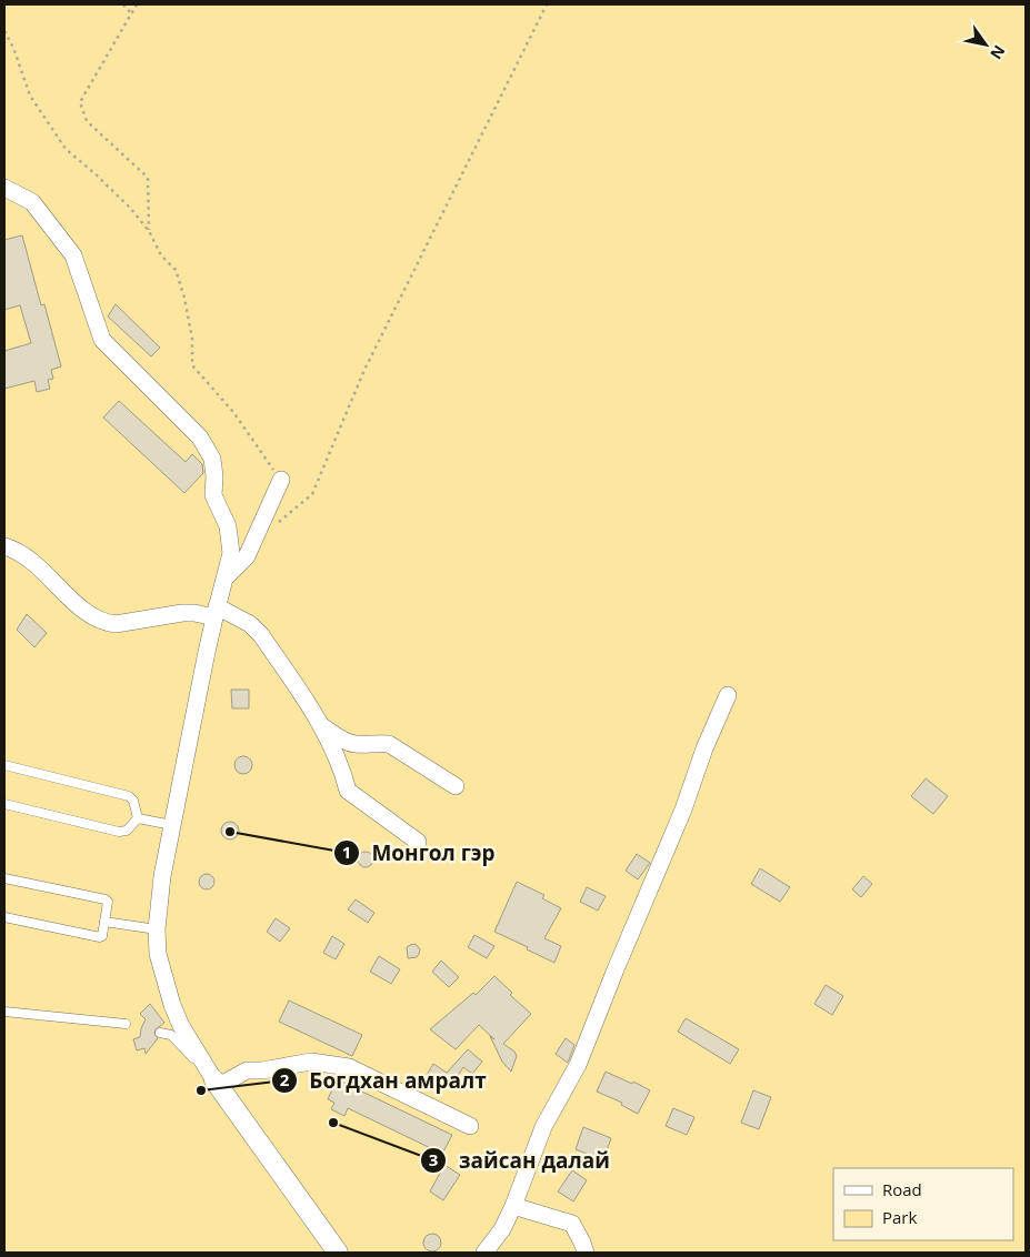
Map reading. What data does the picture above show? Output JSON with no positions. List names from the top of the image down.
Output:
{
  "places": ["Монгол гэр", "Богдхан амралт", "зайсан далай"],
  "legend": ["Road", "Park"],
  "north": "bottom right"
}
